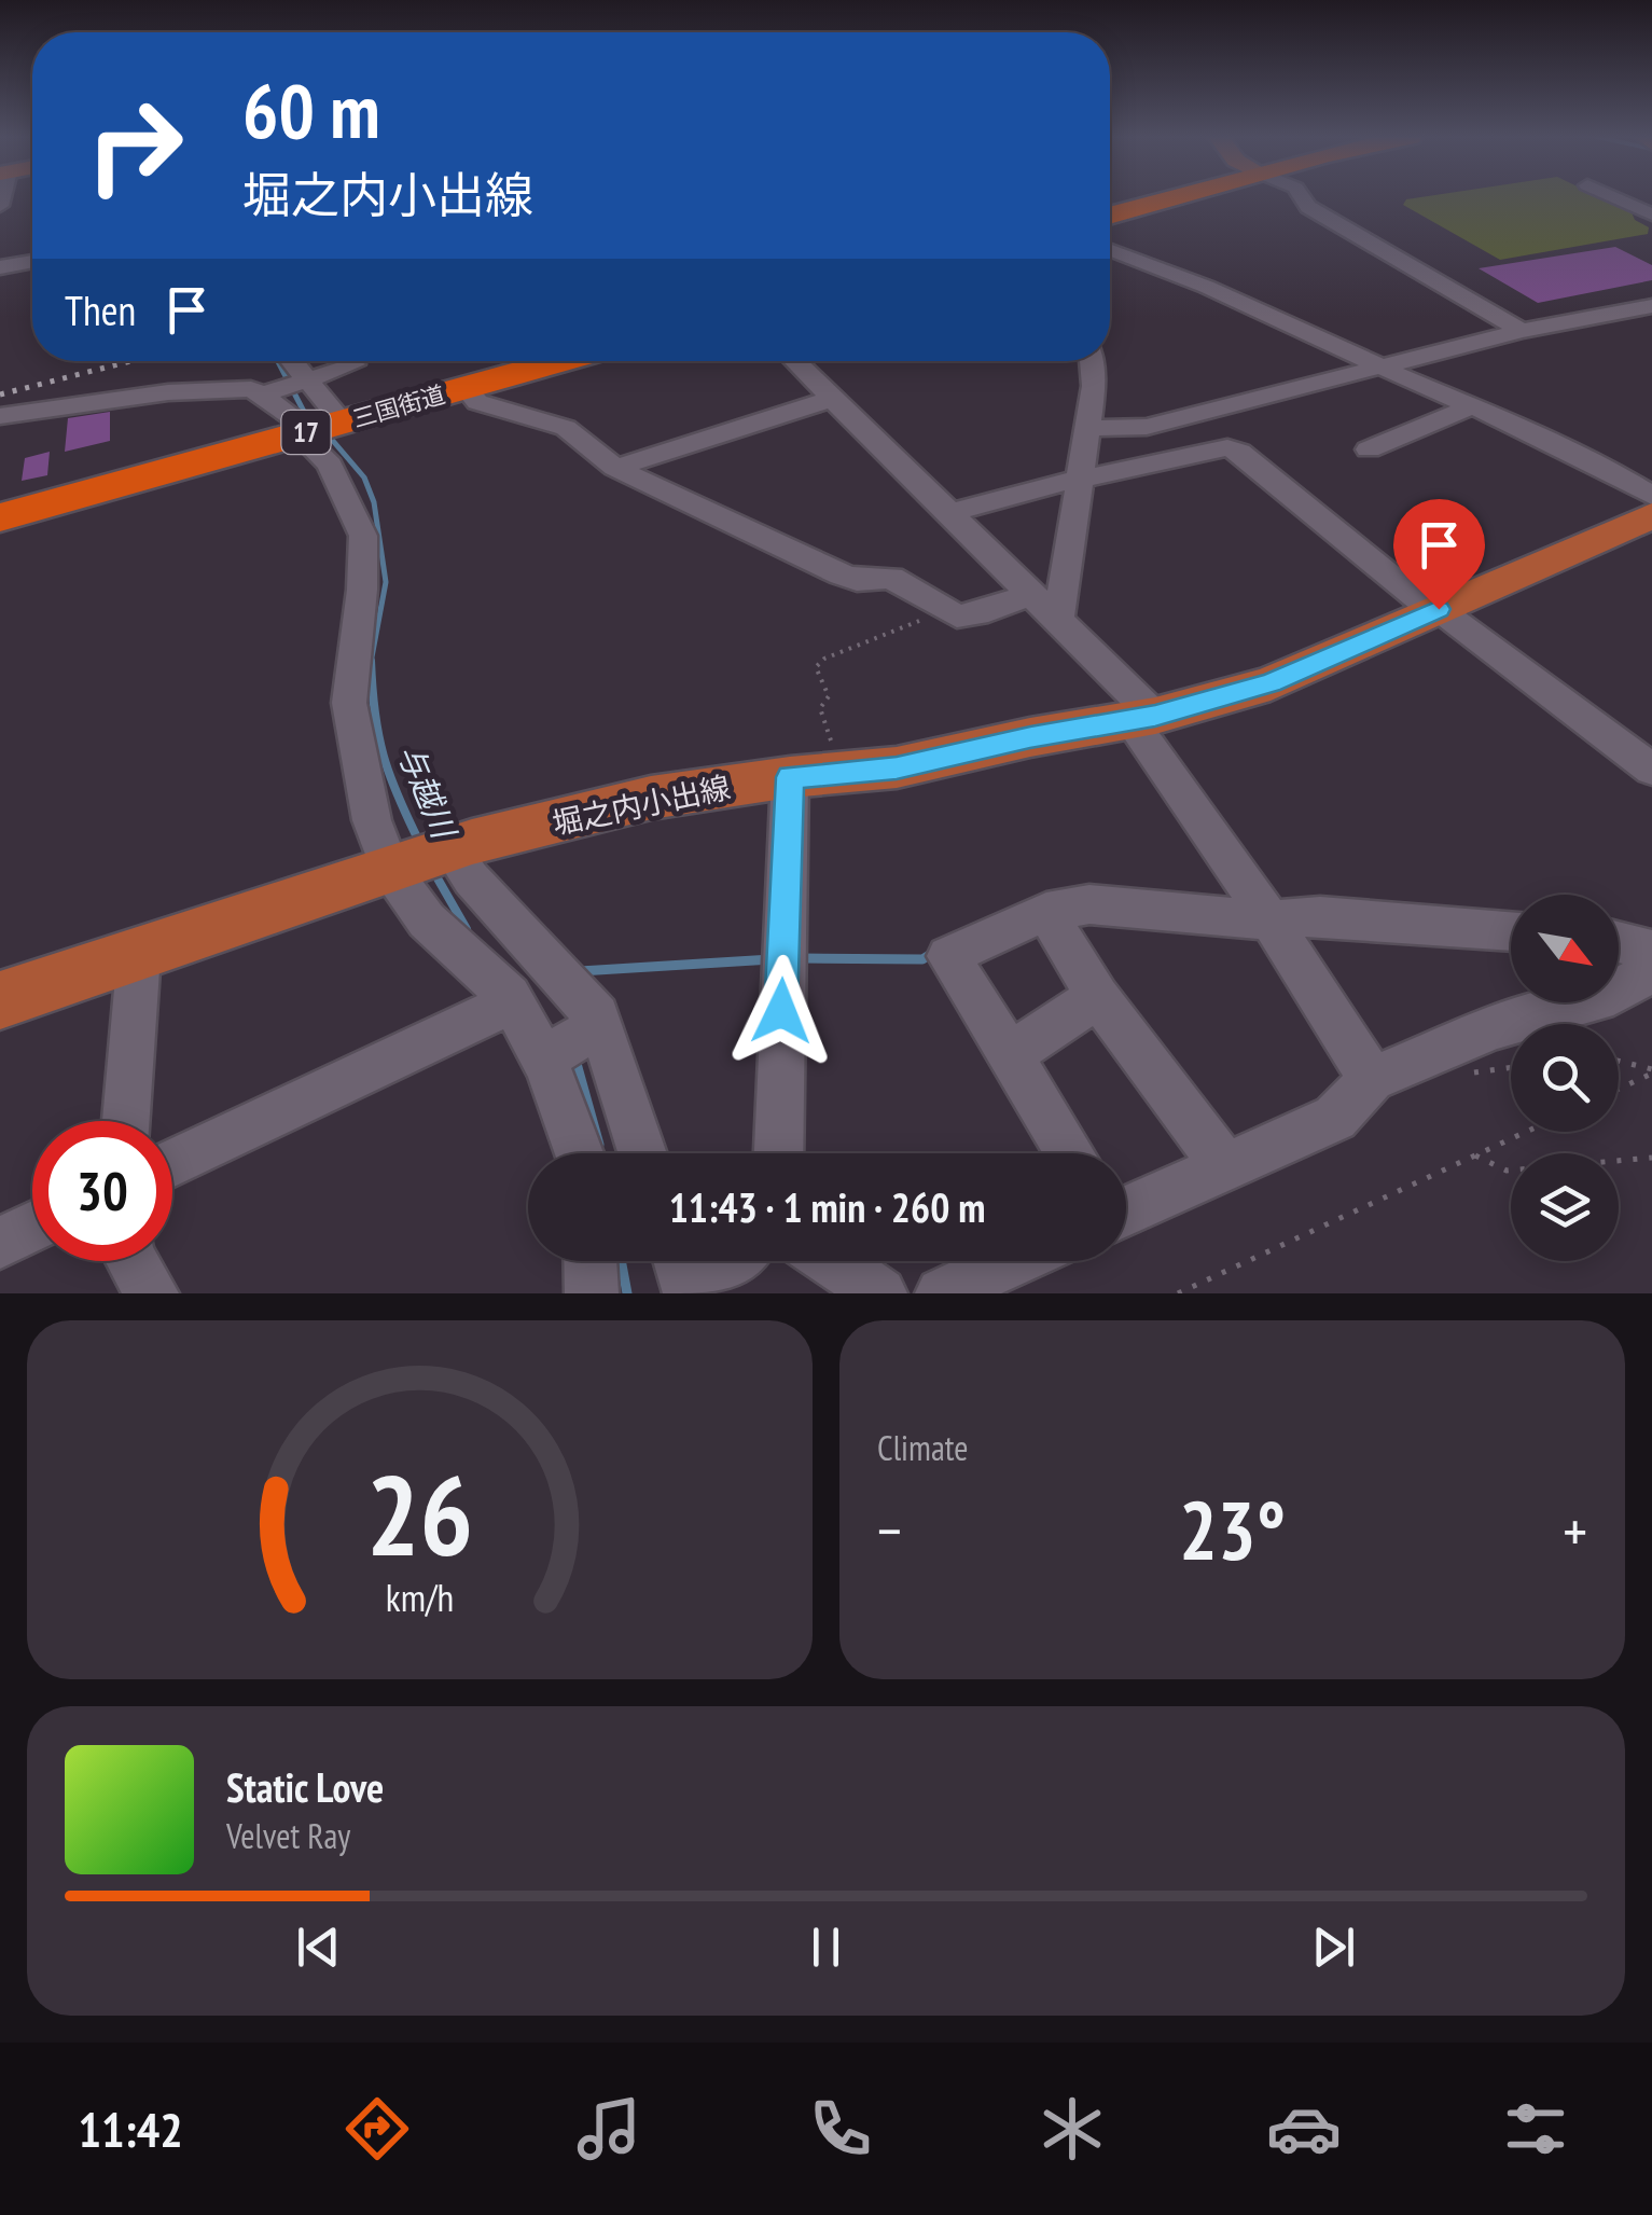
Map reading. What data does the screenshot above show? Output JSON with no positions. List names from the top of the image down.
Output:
{
  "streets": {
    "highway": ["三国街道", "17"],
    "main road": ["堀之内小出線"]
  },
  "water": ["与越川"],
  "north": "bottom right",
  "page": {
    "turn": ["60 m", "堀之内小出線"],
    "then": "Then",
    "limit": "30",
    "trip": "11:43 · 1 min · 260 m",
    "tile": "Climate",
    "heat": ["−", "23°", "+"],
    "song": ["Static Love", "Velvet Ray"],
    "tabs": "11:42",
    "gauge": ["26", "km/h"]
  }
}
